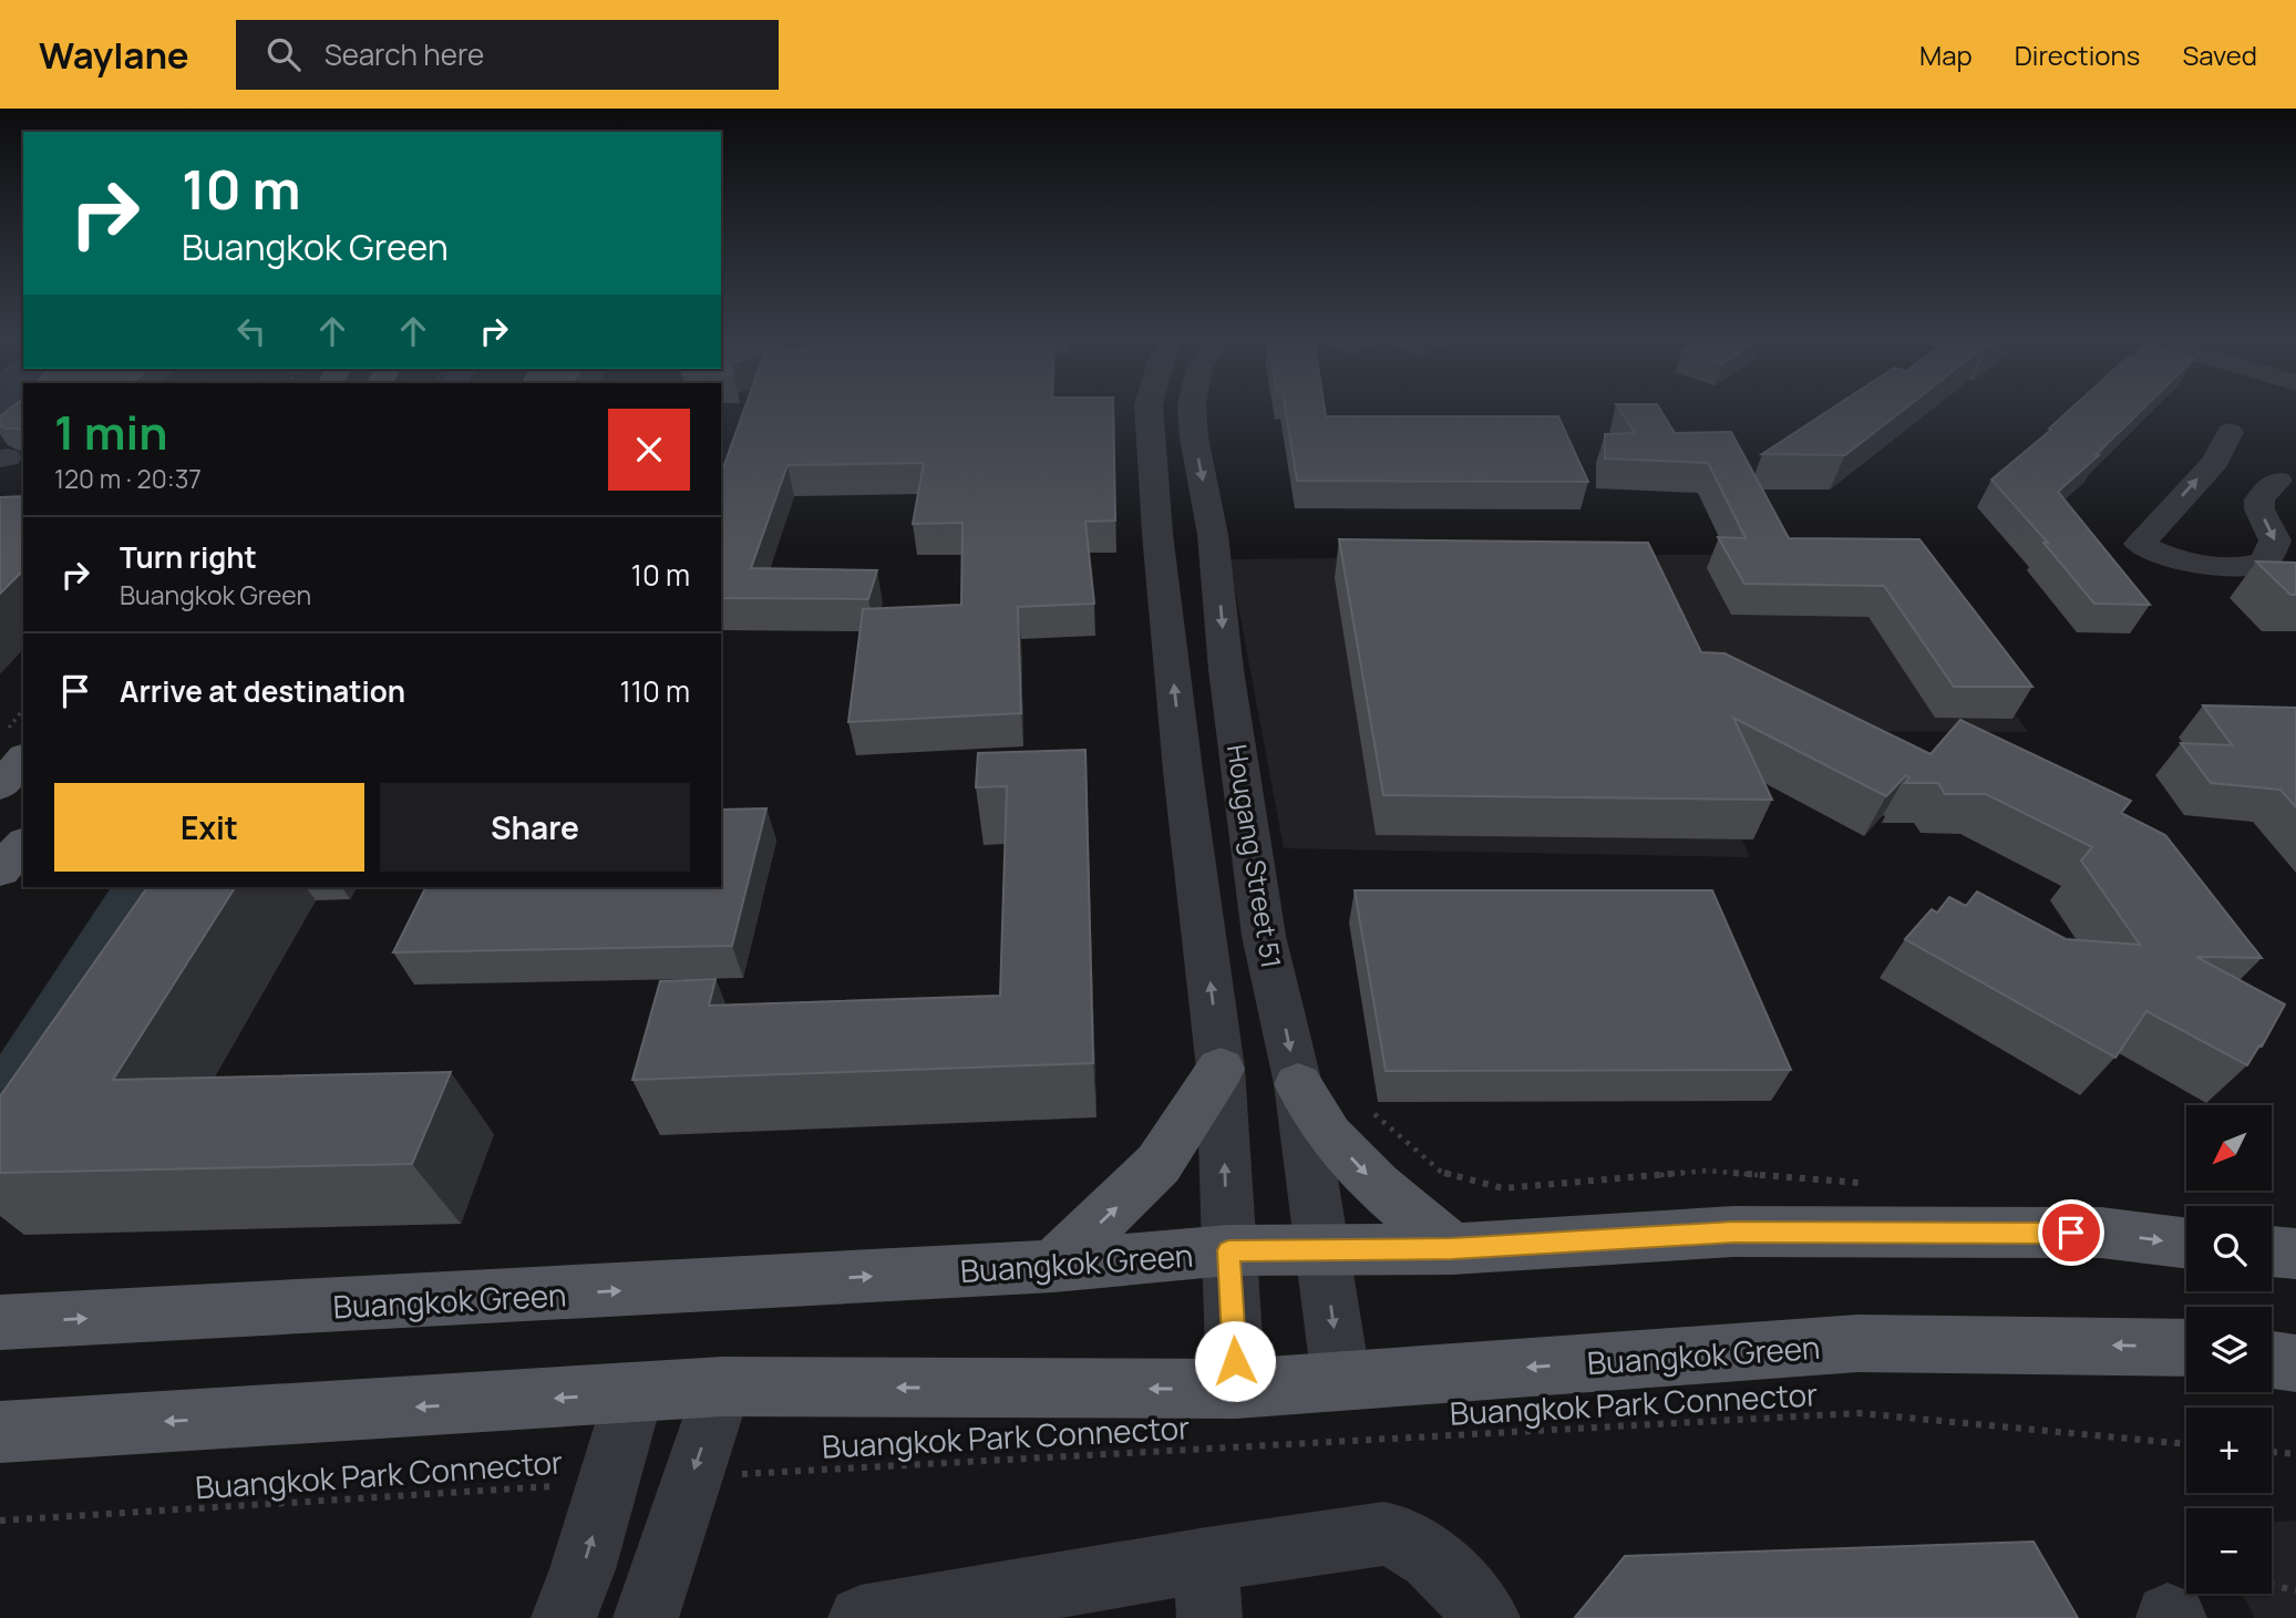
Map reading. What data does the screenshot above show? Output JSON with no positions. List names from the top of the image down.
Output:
{
  "streets": {
    "main road": ["Buangkok Green"],
    "street": ["Hougang Street 51"],
    "path": ["Buangkok Park Connector"]
  },
  "crossings": [
    ["Hougang Street 51", "Buangkok Green"]
  ],
  "north": "bottom left",
  "page": {
    "header": "Waylane",
    "search": "Search here",
    "nav": ["Map", "Directions", "Saved"],
    "turn": ["10 m", "Buangkok Green"],
    "heading": ["1 min", "120 m · 20:37"],
    "list": [
      {
        "name": "Turn right",
        "note": "Buangkok Green",
        "value": "10 m"
      },
      {
        "name": "Arrive at destination",
        "value": "110 m"
      }
    ],
    "buttons": ["Exit", "Share"],
    "map_buttons": ["+", "−"]
  }
}
